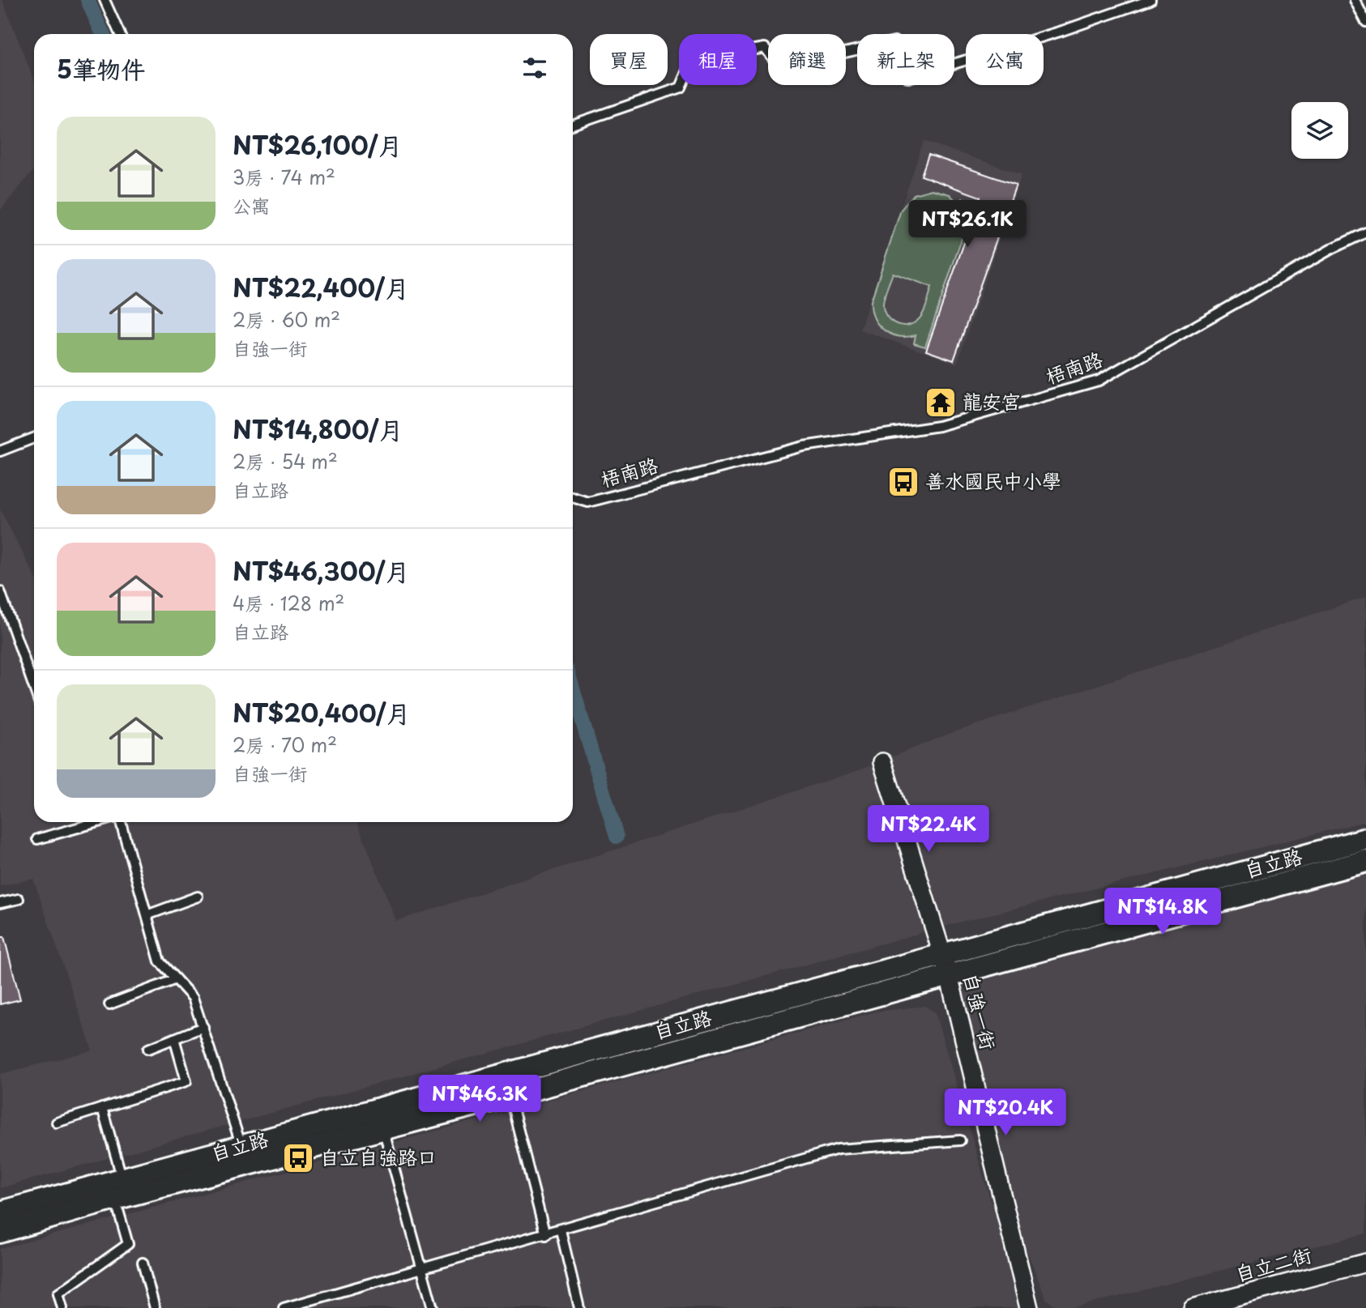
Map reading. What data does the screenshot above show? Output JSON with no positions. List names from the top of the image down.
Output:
{
  "streets": {
    "street": ["自立路", "自強一街", "自立二街"],
    "lane": ["梧南路"]
  },
  "crossings": [
    ["自立路", "自強一街"]
  ],
  "places": {
    "temple": ["龍安宮"],
    "bus stop": ["善水國民中小學", "自立自強路口"]
  },
  "page": {
    "chip": [
      "買屋",
      "租屋",
      "篩選",
      "新上架",
      "公寓"
    ],
    "heading": "5筆物件",
    "list": [
      {
        "name": "NT$26,100/月",
        "note": "3房 · 74 m² · 公寓"
      },
      {
        "name": "NT$22,400/月",
        "note": "2房 · 60 m² · 自強一街"
      },
      {
        "name": "NT$14,800/月",
        "note": "2房 · 54 m² · 自立路"
      },
      {
        "name": "NT$46,300/月",
        "note": "4房 · 128 m² · 自立路"
      },
      {
        "name": "NT$20,400/月",
        "note": "2房 · 70 m² · 自強一街"
      }
    ],
    "price": [
      "NT$26.1K",
      "NT$22.4K",
      "NT$14.8K",
      "NT$46.3K",
      "NT$20.4K"
    ]
  }
}
